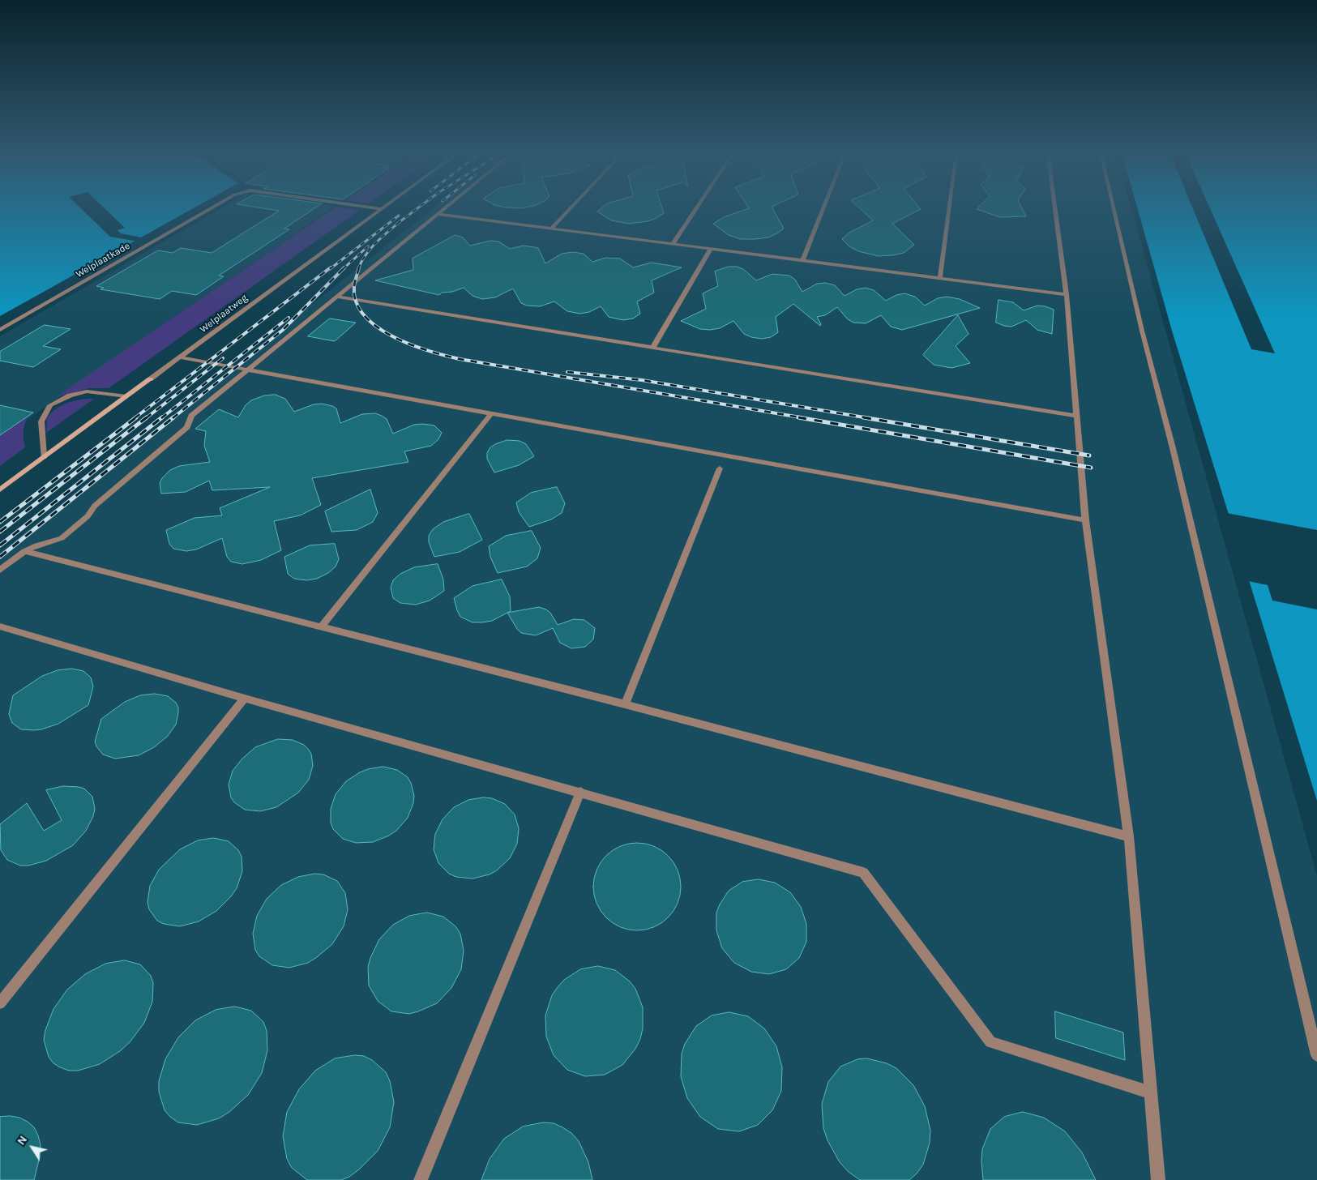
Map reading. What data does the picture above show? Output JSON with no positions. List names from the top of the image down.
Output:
{
  "streets": {
    "street": ["Welplaatweg"],
    "lane": ["Welplaatkade"]
  },
  "crossings": [
    ["Welplaatkade", "Welplaatweg"]
  ],
  "north": "top left"
}
